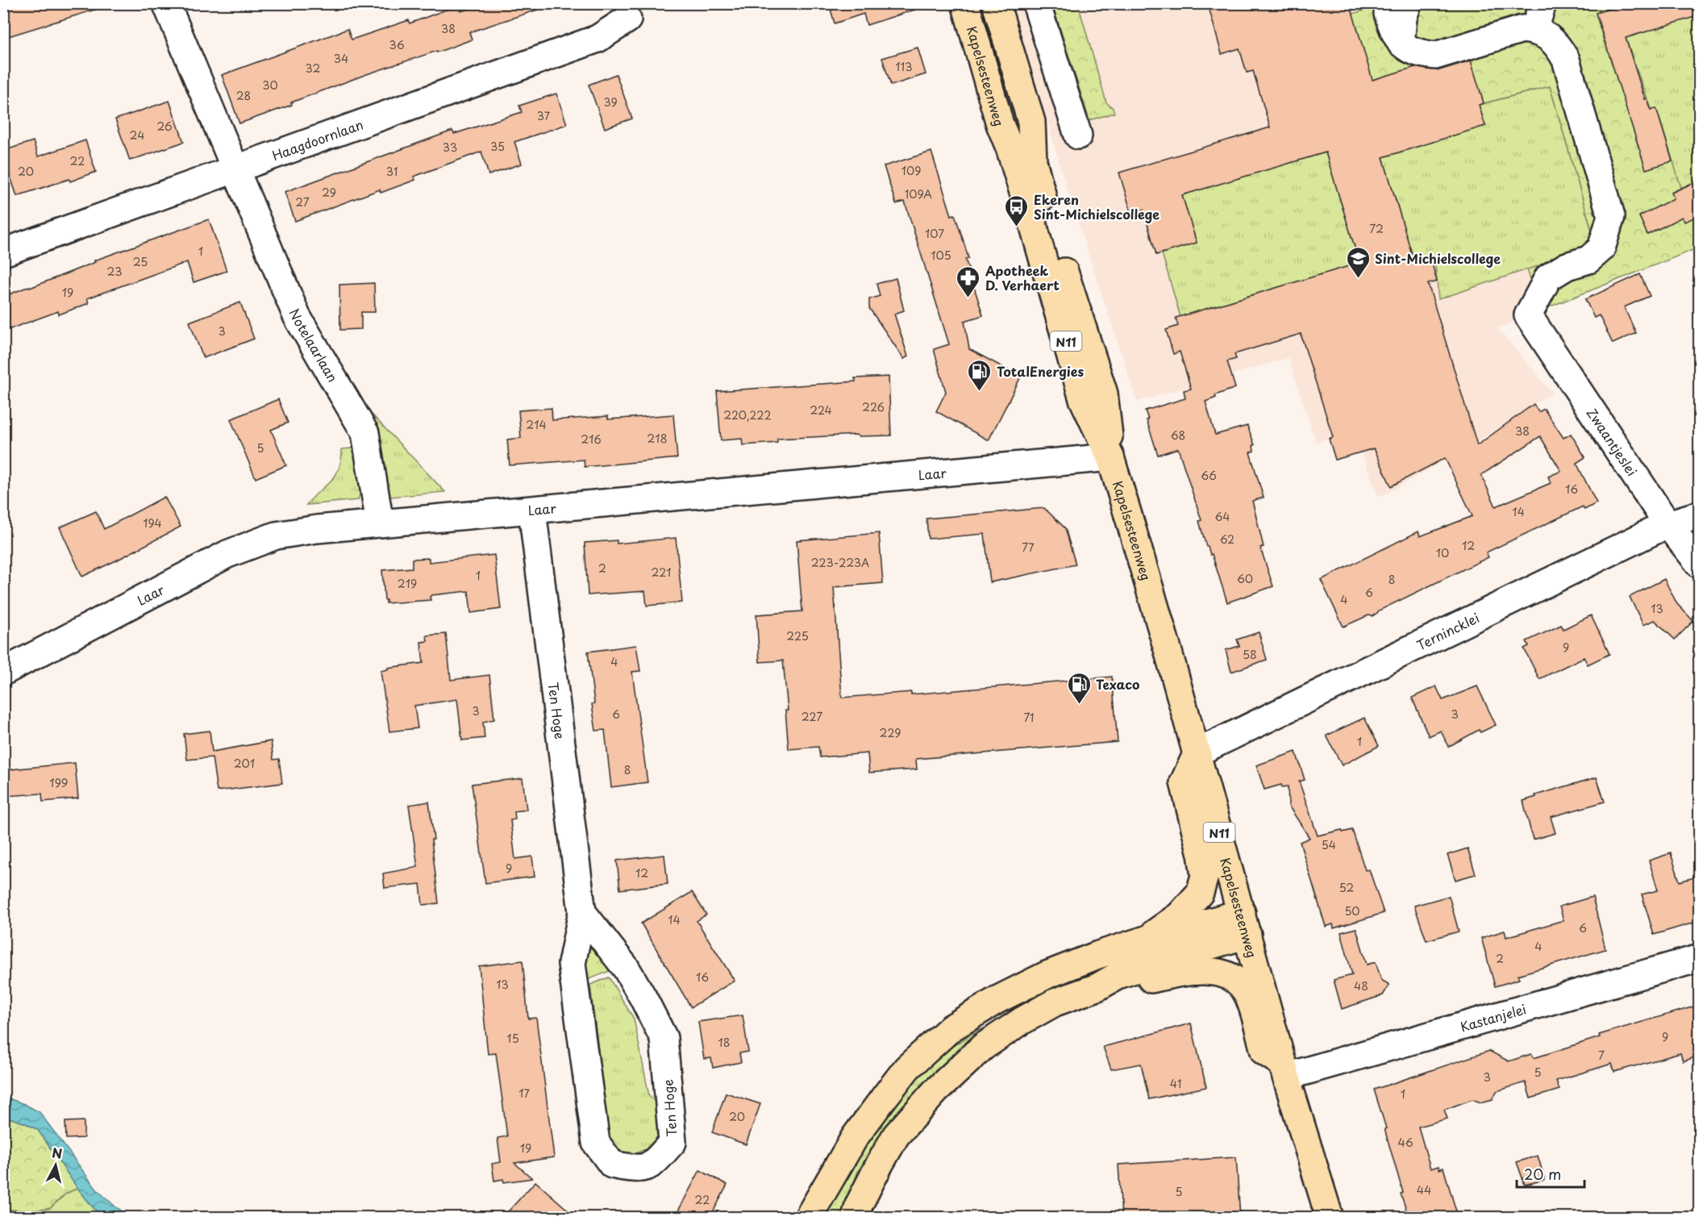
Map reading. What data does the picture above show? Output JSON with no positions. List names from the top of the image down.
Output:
{
  "streets": {
    "main road": ["Kapelsesteenweg", "N11"],
    "street": [
      "Haagdoornlaan",
      "Notelaarlaan",
      "Zwaantjeslei",
      "Laar",
      "Ternincklei",
      "Ten Hoge",
      "Kastanjelei"
    ]
  },
  "crossings": [
    ["Kapelsesteenweg", "Laar"],
    ["Kapelsesteenweg", "Ternincklei"],
    ["Kapelsesteenweg", "Kastanjelei"],
    ["Haagdoornlaan", "Notelaarlaan"],
    ["Notelaarlaan", "Laar"],
    ["Zwaantjeslei", "Ternincklei"],
    ["Laar", "Ten Hoge"]
  ],
  "places": {
    "bus stop": ["Ekeren Sint-Michielscollege"],
    "school or university": ["Sint-Michielscollege"],
    "pharmacy": ["Apotheek D. Verhaert"],
    "fuel station": ["TotalEnergies", "Texaco"]
  },
  "house_numbers": [
    "38",
    "36",
    "34",
    "113",
    "32",
    "30",
    "28",
    "39",
    "37",
    "26",
    "24",
    "35",
    "33",
    "22",
    "109",
    "20",
    "31",
    "29",
    "109A",
    "27",
    "72",
    "107",
    "1",
    "105",
    "25",
    "23",
    "19",
    "3",
    "226",
    "224",
    "220,222",
    "214",
    "38",
    "68",
    "218",
    "216",
    "5",
    "66",
    "16",
    "14",
    "64",
    "194",
    "62",
    "12",
    "77",
    "10",
    "223-223A",
    "2",
    "221",
    "1",
    "60",
    "8",
    "219",
    "6",
    "4",
    "13",
    "225",
    "9",
    "58",
    "4",
    "3",
    "6",
    "3",
    "227",
    "71",
    "229",
    "1",
    "201",
    "8",
    "199",
    "54",
    "9",
    "12",
    "52",
    "50",
    "14",
    "6",
    "4",
    "2",
    "16",
    "13",
    "48",
    "9",
    "15",
    "18",
    "7",
    "5",
    "3",
    "41",
    "17",
    "1",
    "20",
    "46",
    "19",
    "44",
    "5",
    "22"
  ],
  "scale_bar": "20 m",
  "north": "top"
}
